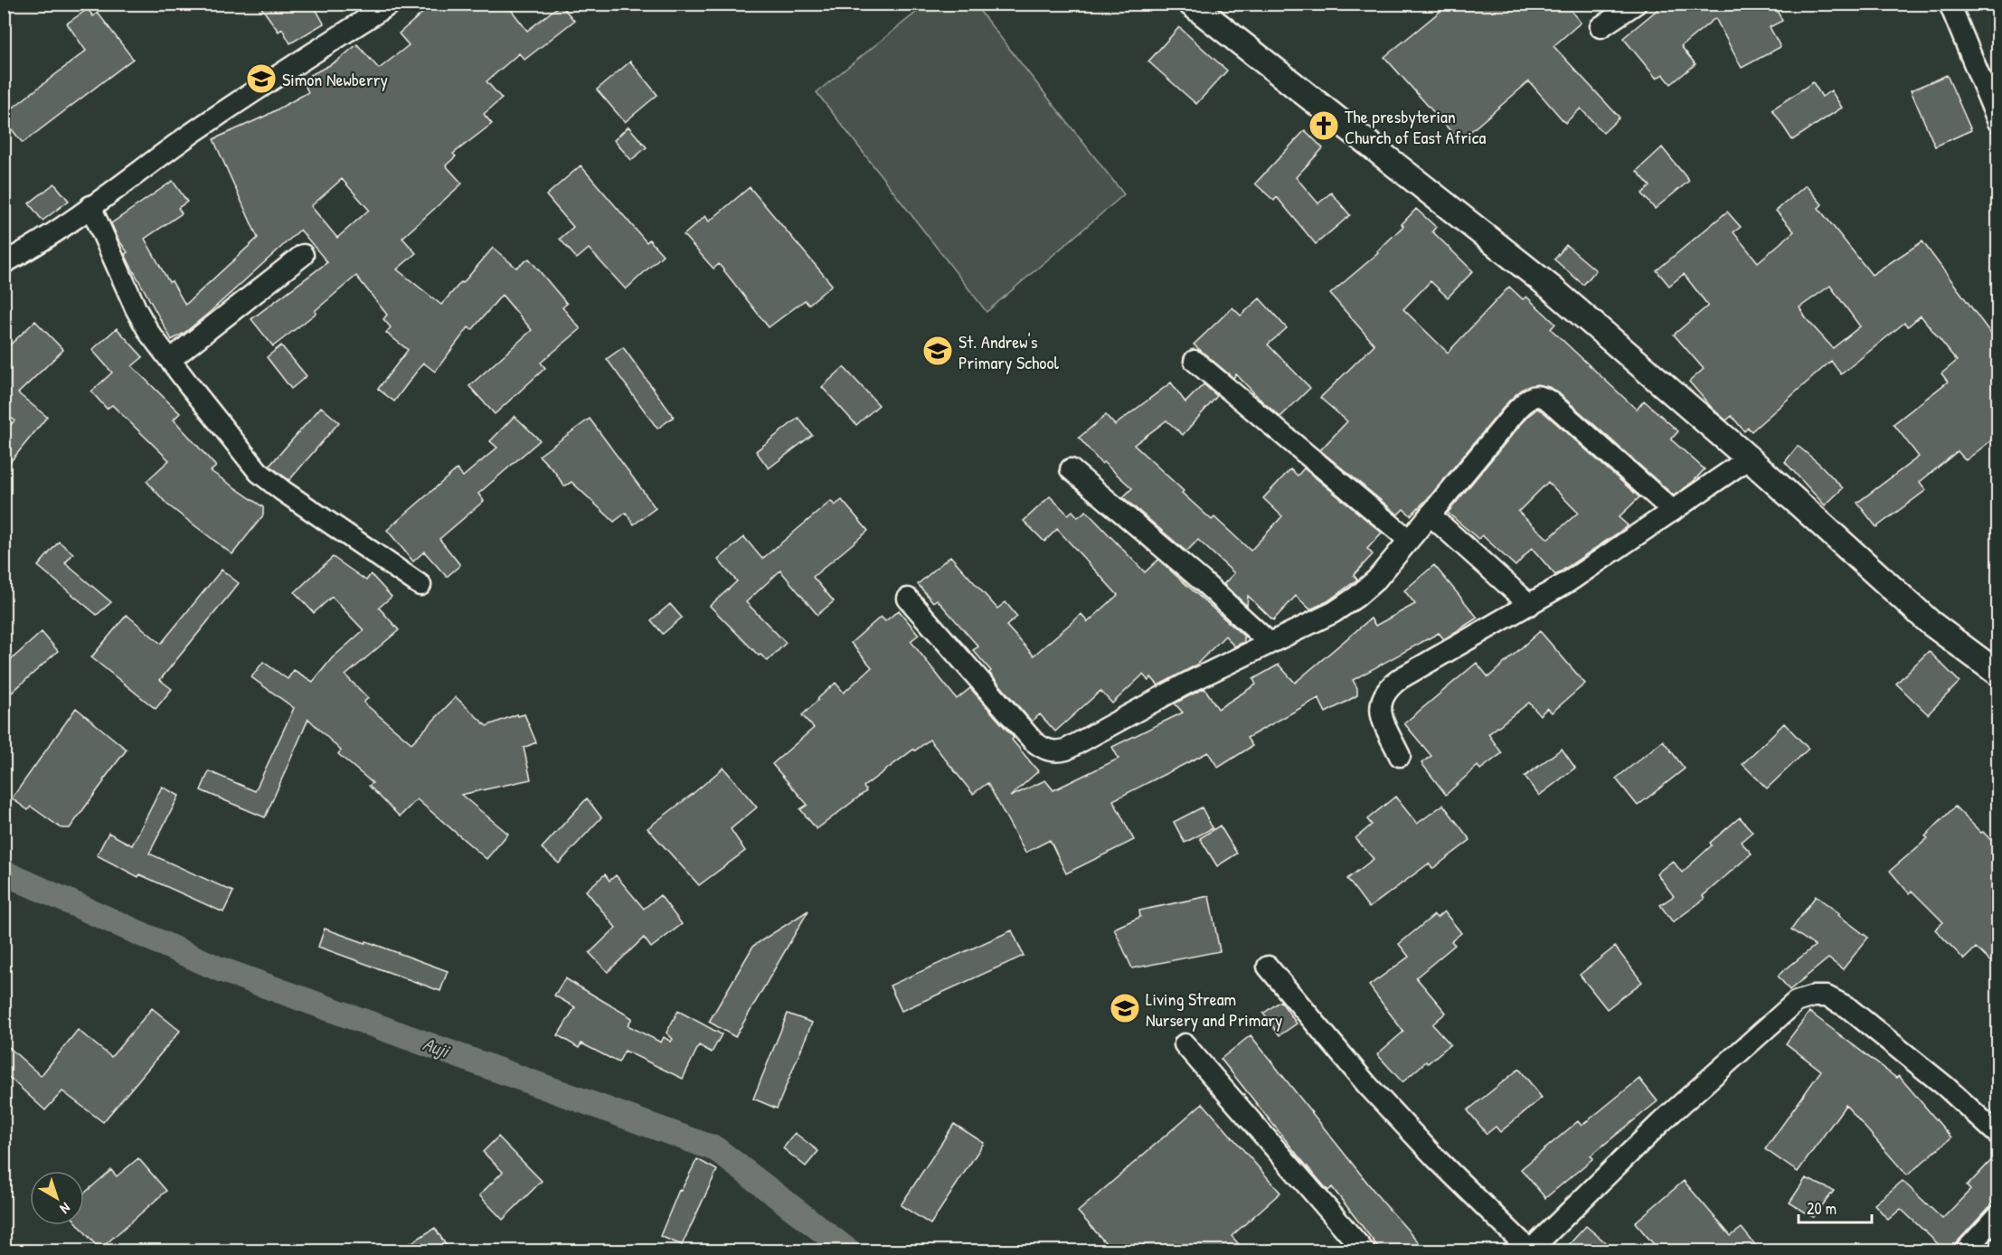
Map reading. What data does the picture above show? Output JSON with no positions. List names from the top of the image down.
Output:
{
  "water": ["Auji"],
  "places": {
    "school or university": ["Simon Newberry", "St. Andrew's Primary School", "Living Stream Nursery and Primary"],
    "church": ["The presbyterian Church of East Africa"]
  },
  "scale_bar": "20 m",
  "north": "bottom right"
}
